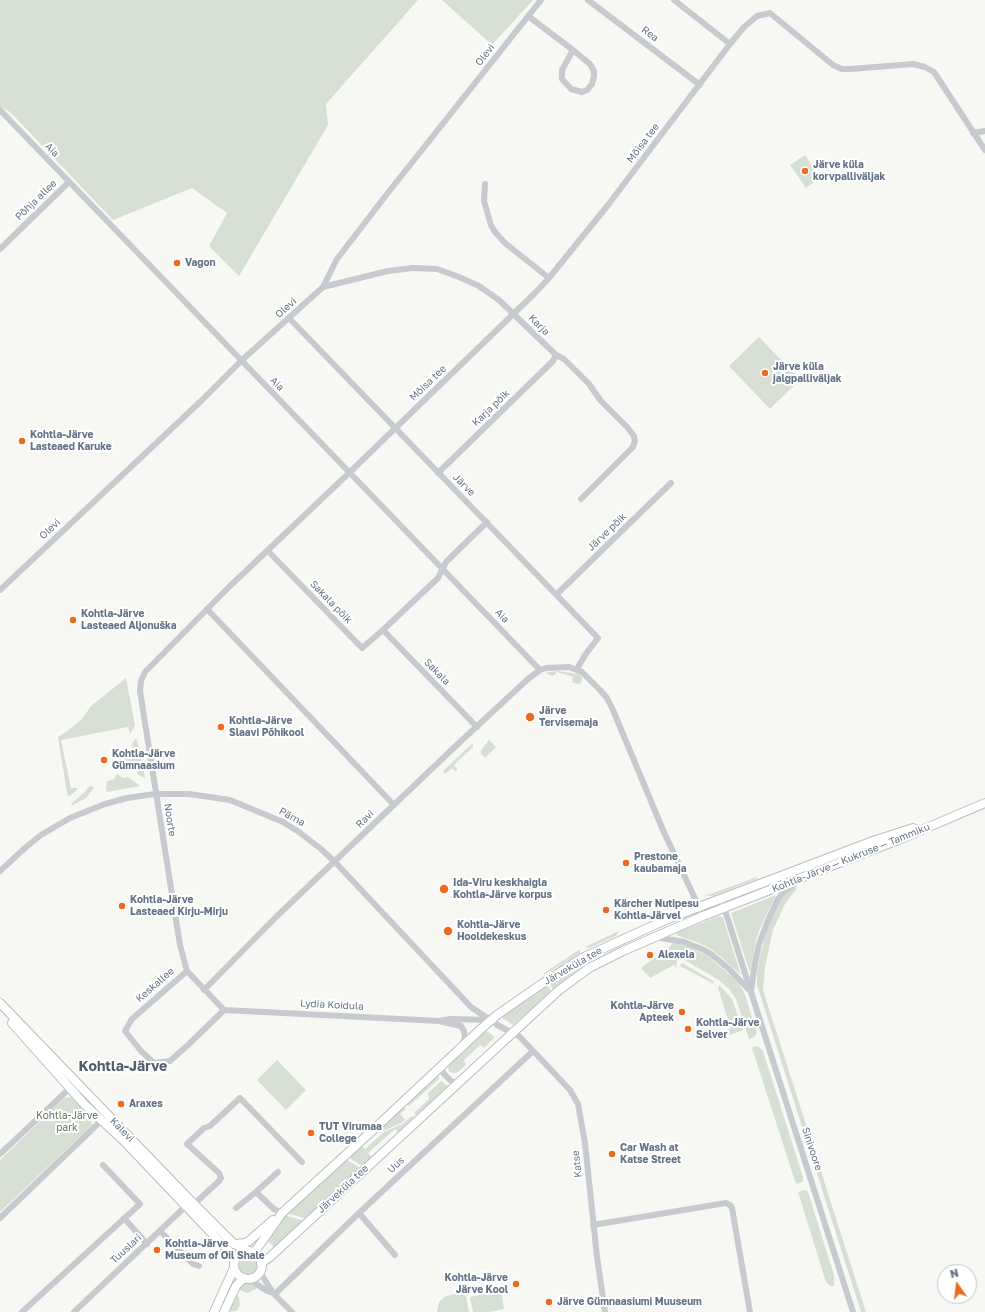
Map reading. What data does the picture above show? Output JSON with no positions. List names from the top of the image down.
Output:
{
  "streets": {
    "main road": ["Kohtla-Järve — Kukruse — Tammiku", "Järveküla tee", "Kalevi"],
    "street": [
      "Rea",
      "Olevi",
      "Mõisa tee",
      "Aia",
      "Põhja allee",
      "Karja",
      "Karja põik",
      "Järve",
      "Järve põik",
      "Sakala põik",
      "Sakala",
      "Pärna",
      "Ravi",
      "Noorte",
      "Keskallee",
      "Lydia Koidula",
      "Sinivoore",
      "Katse",
      "Uus",
      "Tuuslari"
    ]
  },
  "crossings": [
    ["Rea", "Mõisa tee"],
    ["Olevi", "Aia"],
    ["Olevi", "Karja"],
    ["Olevi", "Järve"],
    ["Mõisa tee", "Aia"],
    ["Mõisa tee", "Karja"],
    ["Mõisa tee", "Järve"],
    ["Mõisa tee", "Sakala põik"],
    ["Mõisa tee", "Noorte"],
    ["Aia", "Põhja allee"],
    ["Aia", "Ravi"],
    ["Karja", "Karja põik"],
    ["Karja põik", "Järve"],
    ["Järve", "Järve põik"],
    ["Sakala põik", "Sakala"],
    ["Sakala", "Ravi"],
    ["Pärna", "Ravi"],
    ["Pärna", "Noorte"],
    ["Pärna", "Järveküla tee"],
    ["Pärna", "Lydia Koidula"],
    ["Pärna", "Katse"],
    ["Ravi", "Keskallee"],
    ["Noorte", "Keskallee"],
    ["Kohtla-Järve — Kukruse — Tammiku", "Järveküla tee"],
    ["Kohtla-Järve — Kukruse — Tammiku", "Sinivoore"],
    ["Järveküla tee", "Lydia Koidula"],
    ["Järveküla tee", "Kalevi"],
    ["Järveküla tee", "Sinivoore"],
    ["Järveküla tee", "Katse"],
    ["Keskallee", "Lydia Koidula"],
    ["Kalevi", "Tuuslari"],
    ["Katse", "Uus"]
  ],
  "districts": ["Kohtla-Järve"],
  "parks": ["Kohtla-Järve park"],
  "places": [
    "Järve küla korvpalliväljak",
    "Vagon",
    "Järve küla jalgpalliväljak",
    "Kohtla-Järve Lasteaed Karuke",
    "Kohtla-Järve Lasteaed Aljonuška",
    "Järve Tervisemaja",
    "Kohtla-Järve Slaavi Põhikool",
    "Kohtla-Järve Gümnaasium",
    "Prestone kaubamaja",
    "Ida-Viru keskhaigla Kohtla-Järve korpus",
    "Kohtla-Järve Lasteaed Kirju-Mirju",
    "Kärcher Nutipesu Kohtla-Järvel",
    "Kohtla-Järve Hooldekeskus",
    "Alexela",
    "Kohtla-Järve Apteek",
    "Kohtla-Järve Selver",
    "Araxes",
    "TUT Virumaa College",
    "Car Wash at Katse Street",
    "Kohtla-Järve Museum of Oil Shale",
    "Kohtla-Järve Järve Kool",
    "Järve Gümnaasiumi Muuseum"
  ],
  "north": "top"
}
